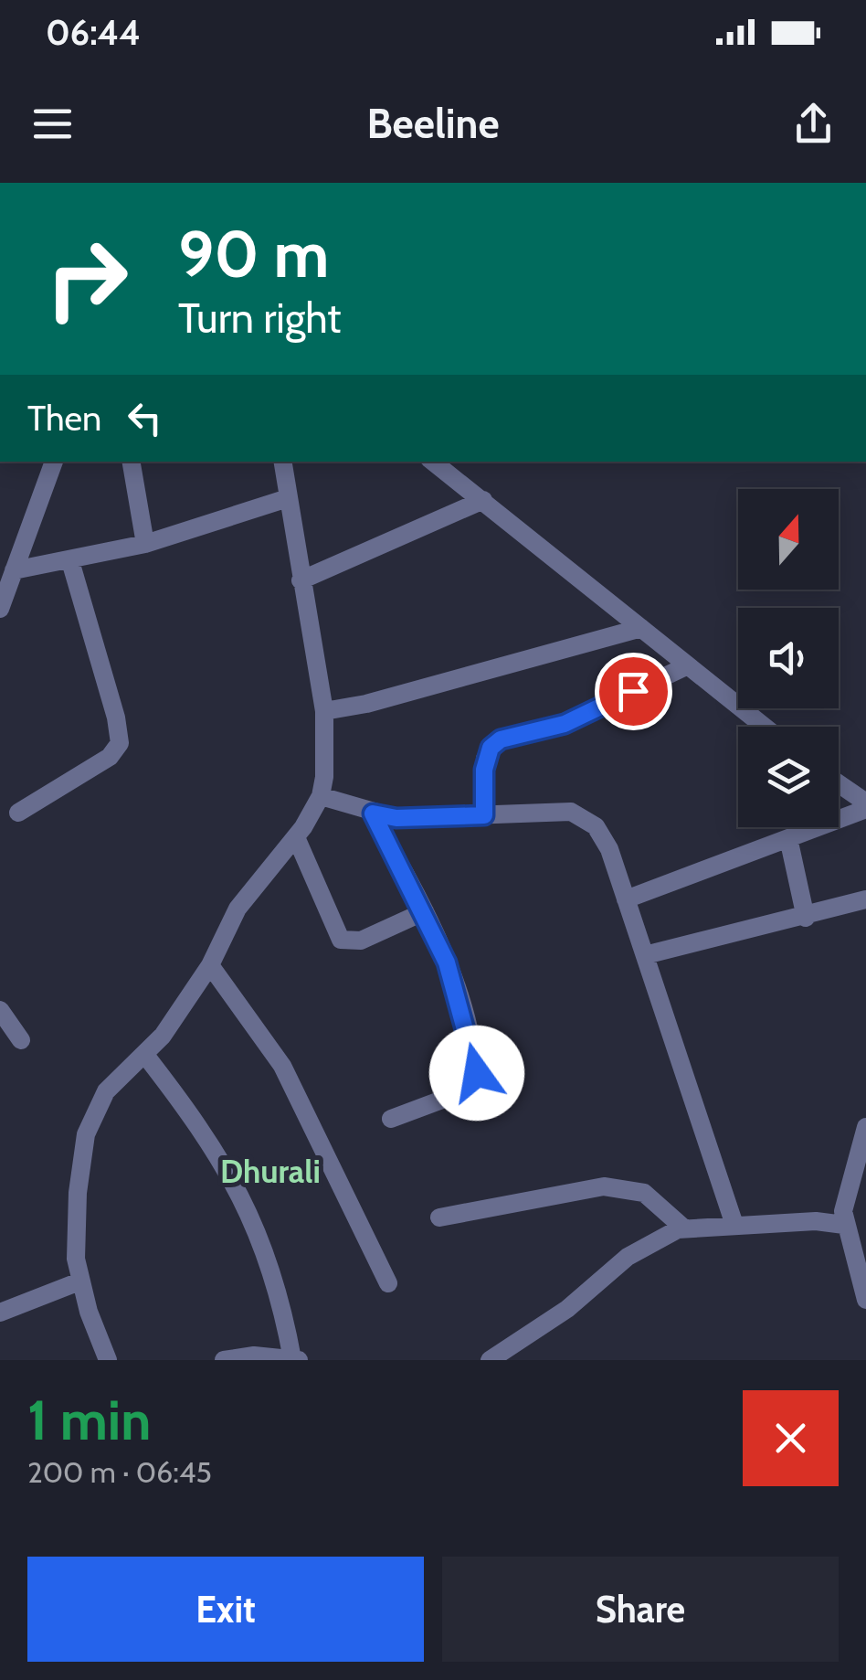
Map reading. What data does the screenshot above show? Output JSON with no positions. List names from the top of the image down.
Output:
{
  "districts": ["Dhurali"],
  "north": "top",
  "page": {
    "status": "06:44",
    "header": "Beeline",
    "turn": ["90 m", "Turn right"],
    "then": "Then",
    "heading": ["1 min", "200 m · 06:45"],
    "buttons": ["Exit", "Share"]
  }
}
